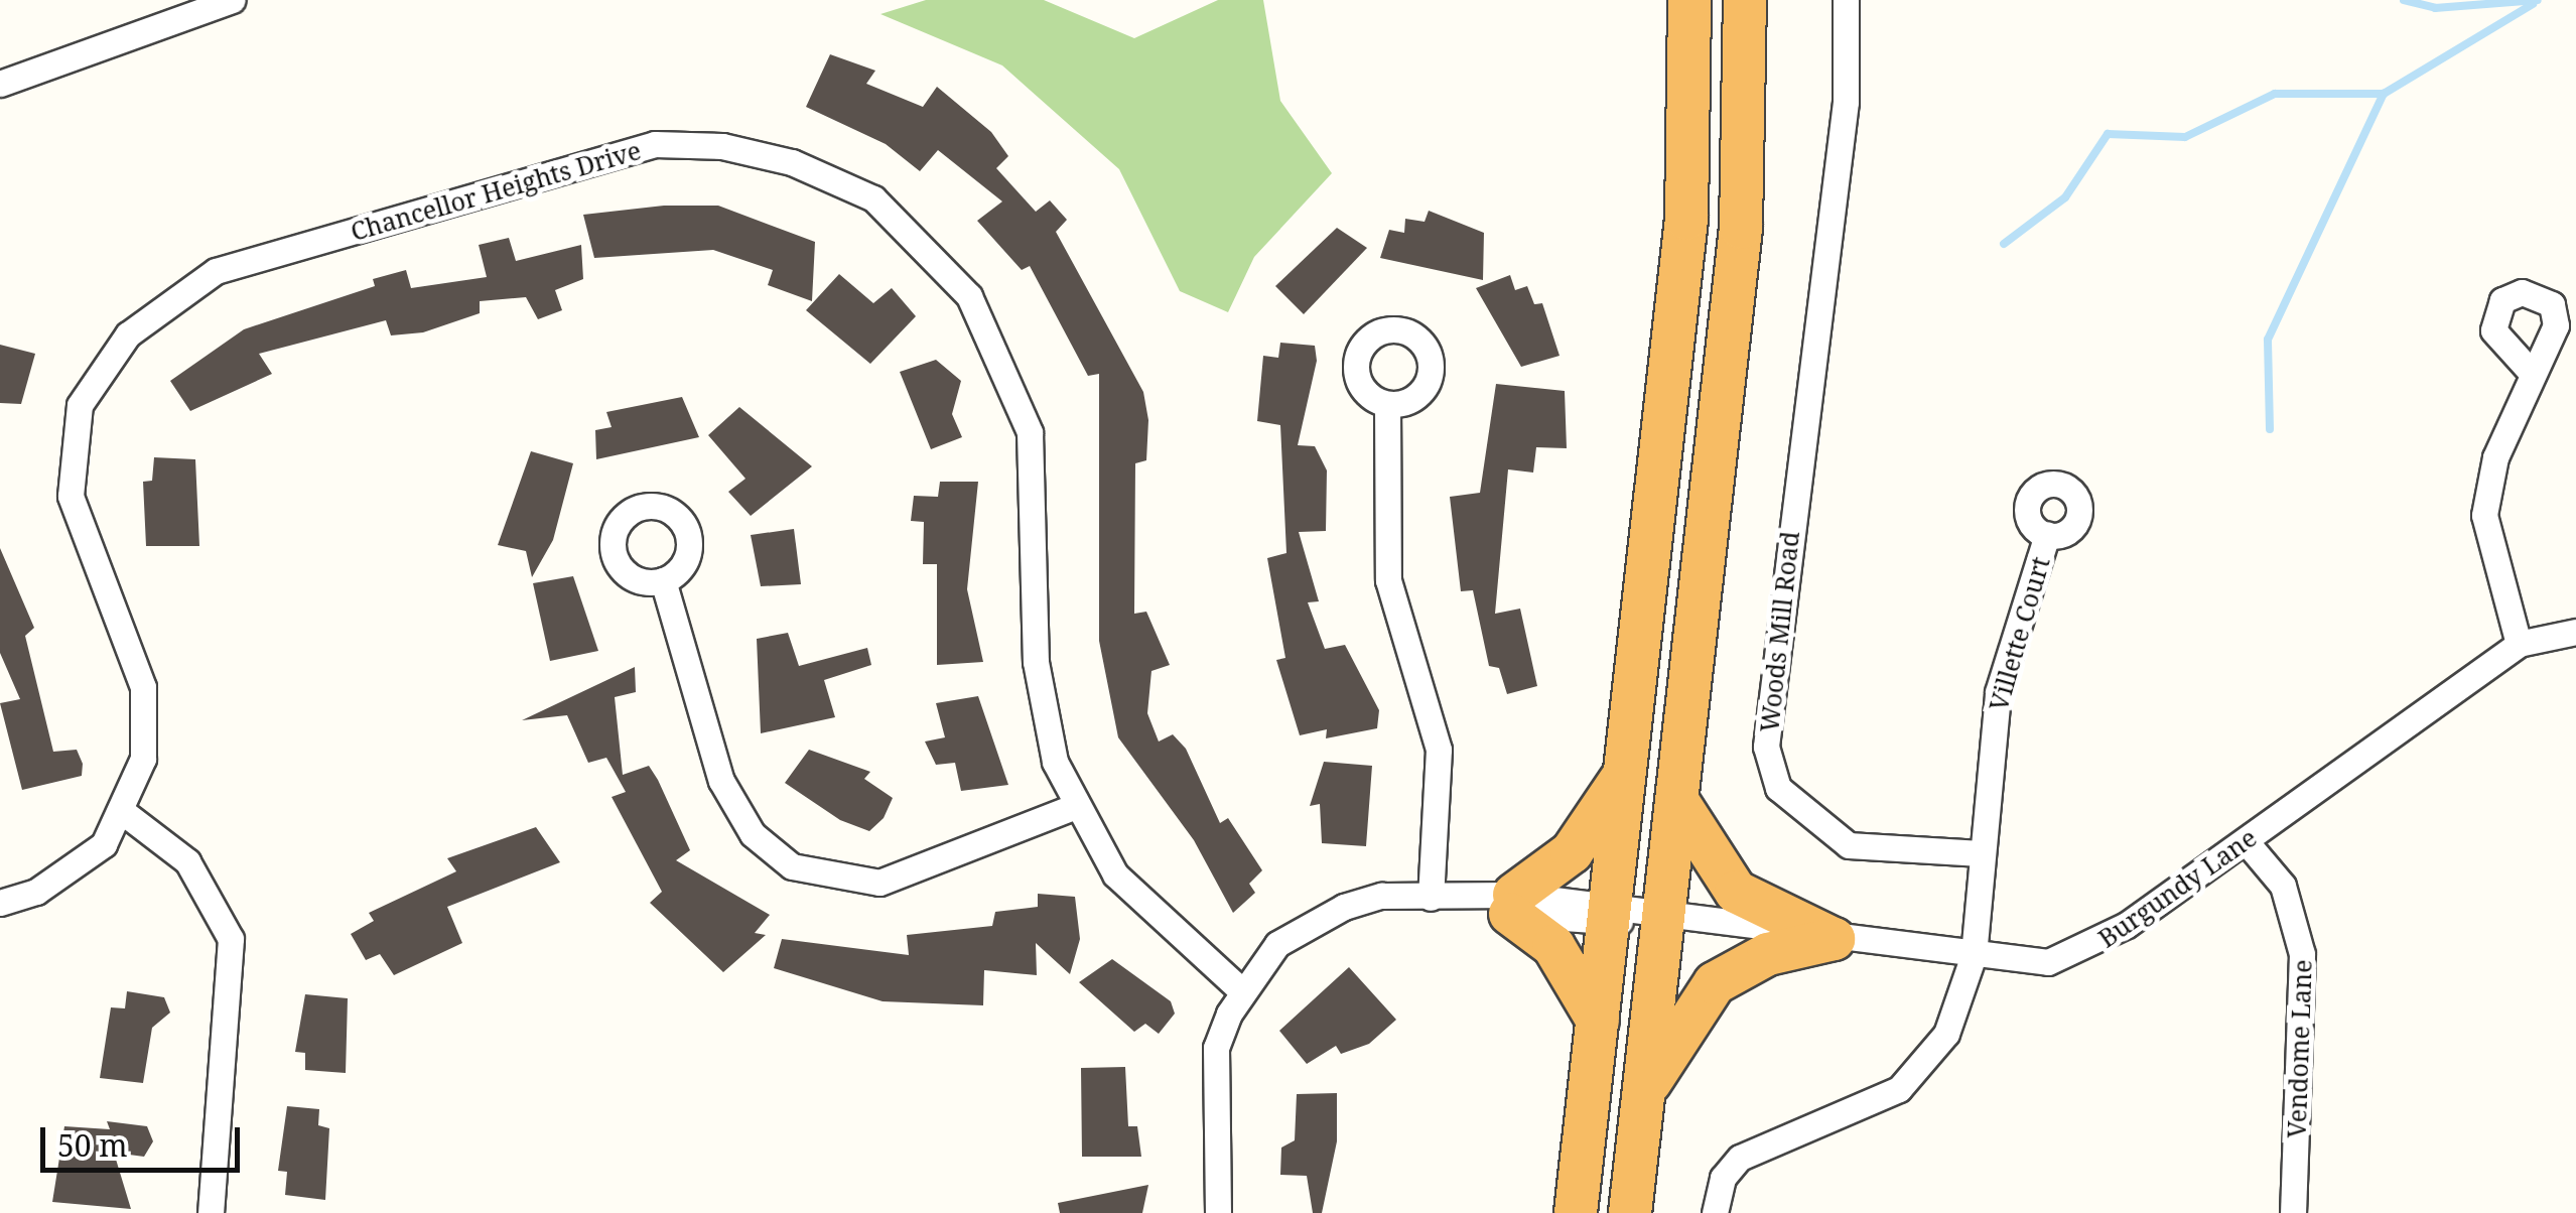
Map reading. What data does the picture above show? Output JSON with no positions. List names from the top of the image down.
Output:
{
  "streets": {
    "street": [
      "Chancellor Heights Drive",
      "Woods Mill Road",
      "Villette Court",
      "Burgundy Lane",
      "Vendome Lane"
    ]
  },
  "crossings": [
    ["Chancellor Heights Drive", "Burgundy Lane"],
    ["Woods Mill Road", "Villette Court"],
    ["Burgundy Lane", "Vendome Lane"]
  ],
  "scale_bar": "50 m"
}
